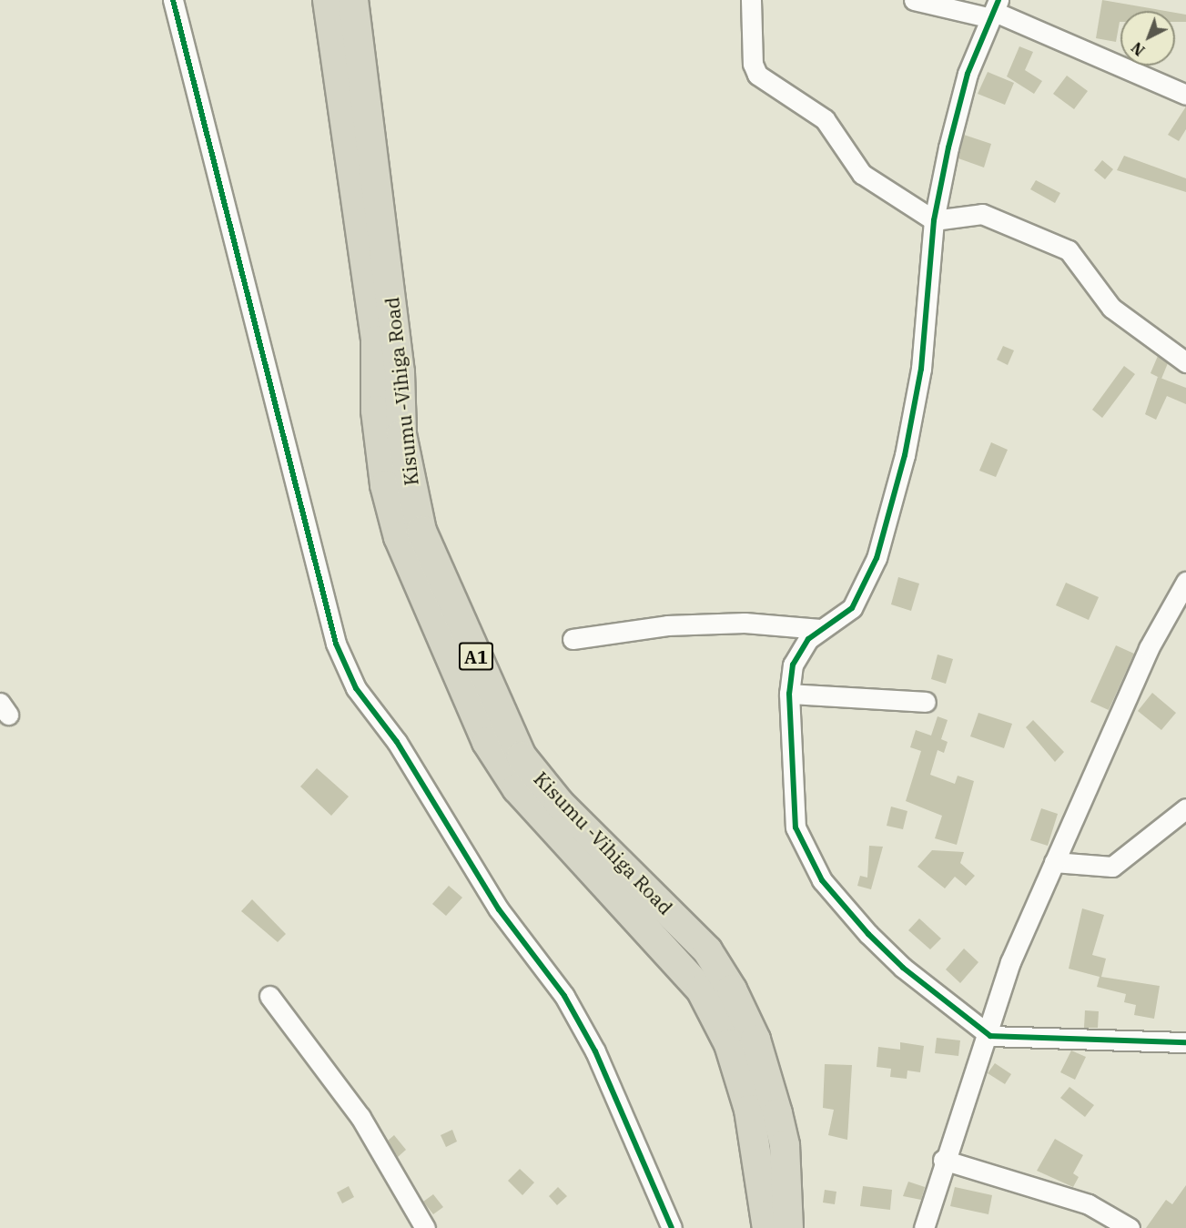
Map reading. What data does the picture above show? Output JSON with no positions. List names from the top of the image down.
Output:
{
  "streets": {
    "highway": ["Kisumu -Vihiga Road", "A1"]
  },
  "north": "bottom left"
}
